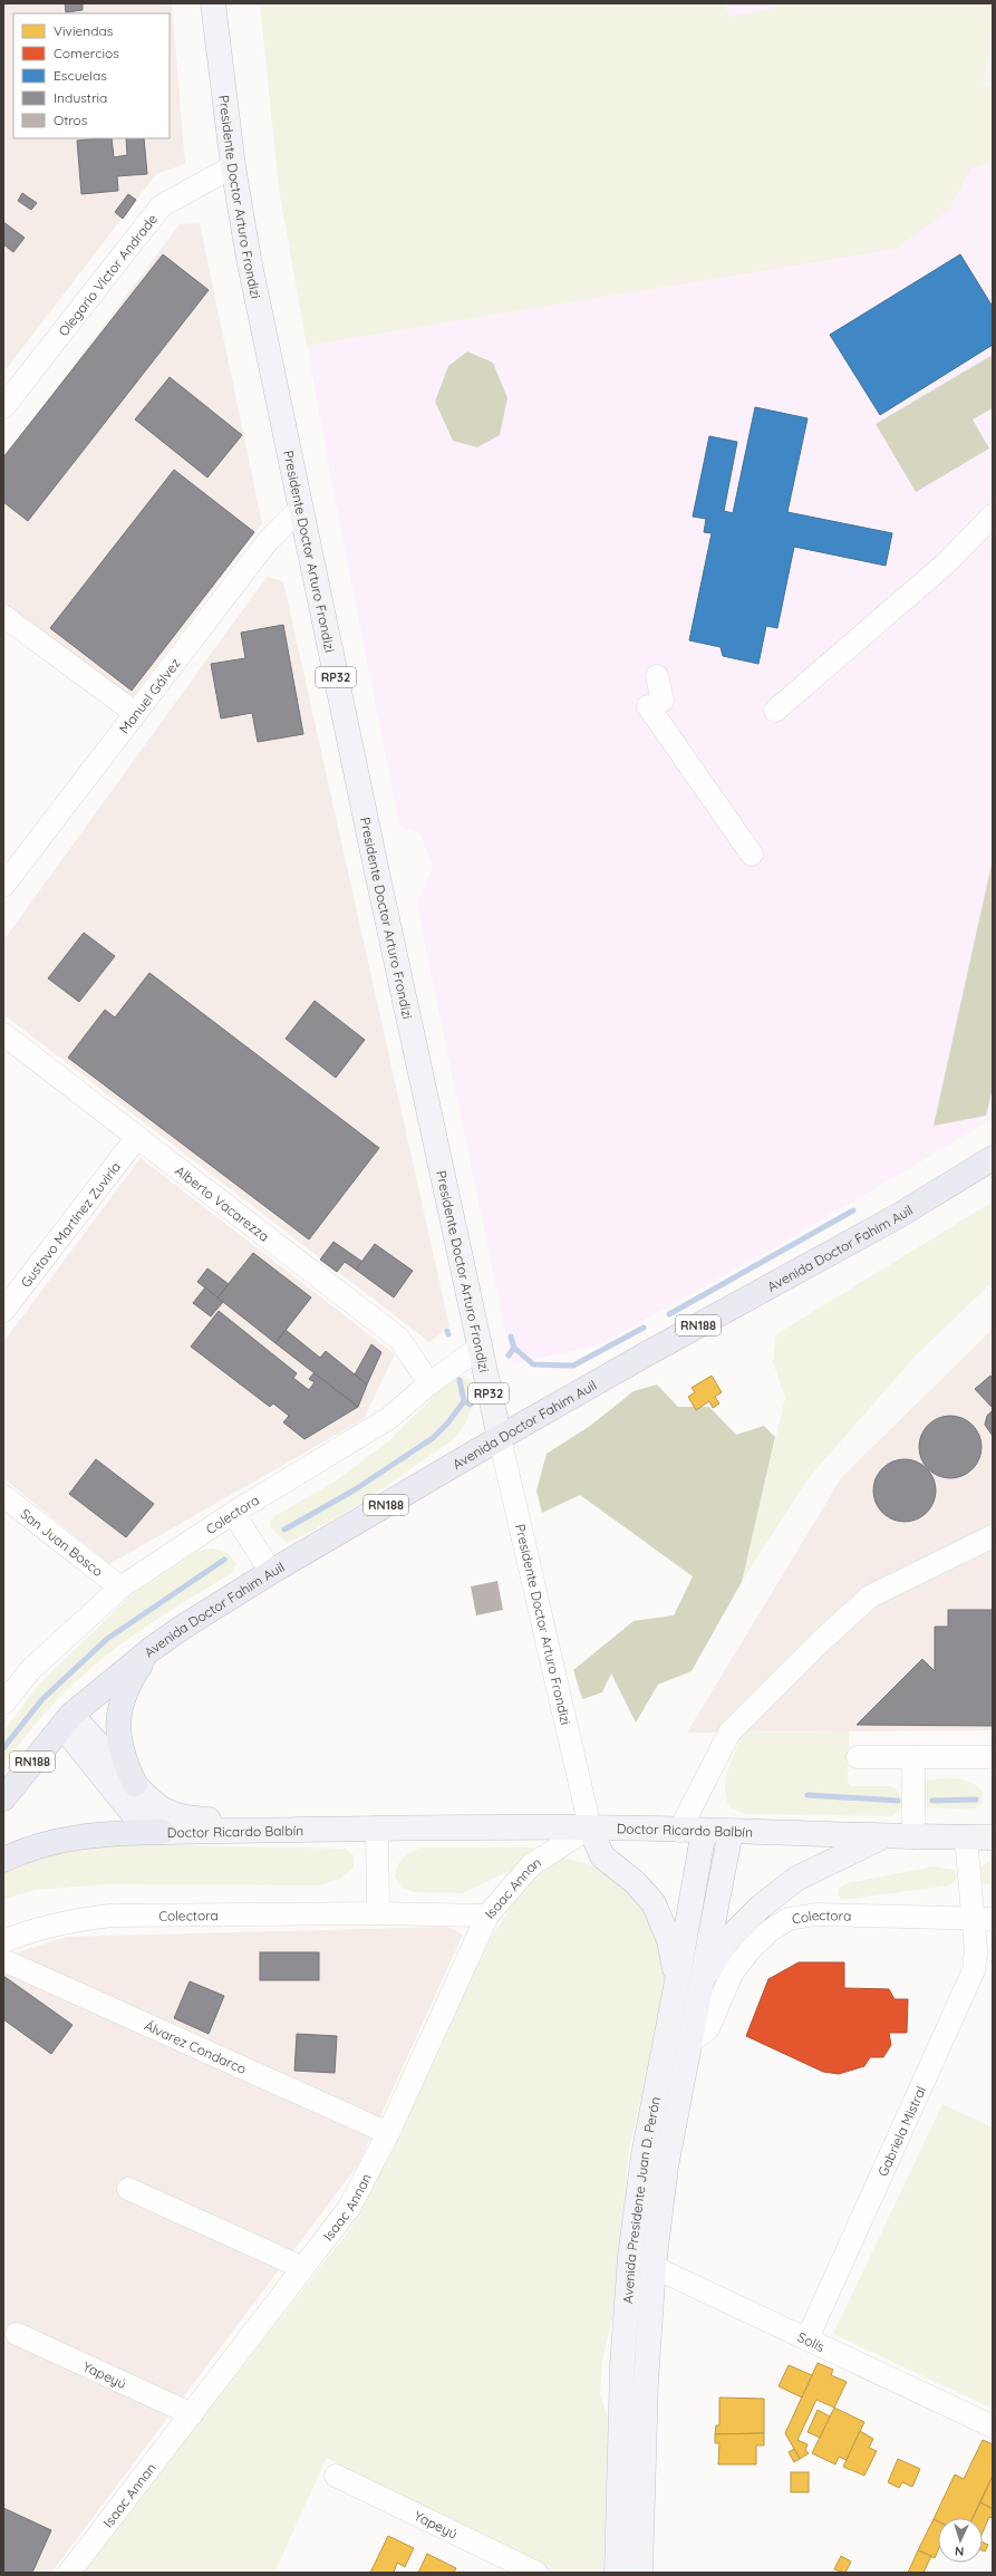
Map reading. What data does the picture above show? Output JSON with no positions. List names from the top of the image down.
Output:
{
  "streets": {
    "highway": ["Avenida Doctor Fahim Auil", "RN188"],
    "main road": [
      "Presidente Doctor Arturo Frondizi",
      "RP32",
      "Doctor Ricardo Balbín",
      "Avenida Presidente Juan D. Perón"
    ],
    "street": [
      "Olegario Víctor Andrade",
      "Manuel Gálvez",
      "Alberto Vacarezza",
      "Gustavo Martínez Zuviría",
      "Colectora",
      "San Juan Bosco",
      "Isaac Annan",
      "Álvarez Condarco",
      "Gabriela Mistral",
      "Solís",
      "Yapeyú"
    ]
  },
  "crossings": [
    ["Presidente Doctor Arturo Frondizi", "Olegario Víctor Andrade"],
    ["Presidente Doctor Arturo Frondizi", "Manuel Gálvez"],
    ["Presidente Doctor Arturo Frondizi", "Avenida Doctor Fahim Auil"],
    ["Presidente Doctor Arturo Frondizi", "Colectora"],
    ["Presidente Doctor Arturo Frondizi", "Doctor Ricardo Balbín"],
    ["Presidente Doctor Arturo Frondizi", "Isaac Annan"],
    ["Alberto Vacarezza", "Gustavo Martínez Zuviría"],
    ["Alberto Vacarezza", "Colectora"],
    ["Avenida Doctor Fahim Auil", "RN188"],
    ["Avenida Doctor Fahim Auil", "Doctor Ricardo Balbín"],
    ["RN188", "Doctor Ricardo Balbín"],
    ["Colectora", "San Juan Bosco"],
    ["Colectora", "Isaac Annan"],
    ["Colectora", "Gabriela Mistral"],
    ["Colectora", "Avenida Presidente Juan D. Perón"],
    ["Doctor Ricardo Balbín", "Isaac Annan"],
    ["Doctor Ricardo Balbín", "Gabriela Mistral"],
    ["Doctor Ricardo Balbín", "Avenida Presidente Juan D. Perón"],
    ["Isaac Annan", "Álvarez Condarco"],
    ["Isaac Annan", "Yapeyú"],
    ["Gabriela Mistral", "Solís"],
    ["Avenida Presidente Juan D. Perón", "Solís"]
  ],
  "legend": [
    "Viviendas",
    "Comercios",
    "Escuelas",
    "Industria",
    "Otros"
  ],
  "north": "bottom"
}
